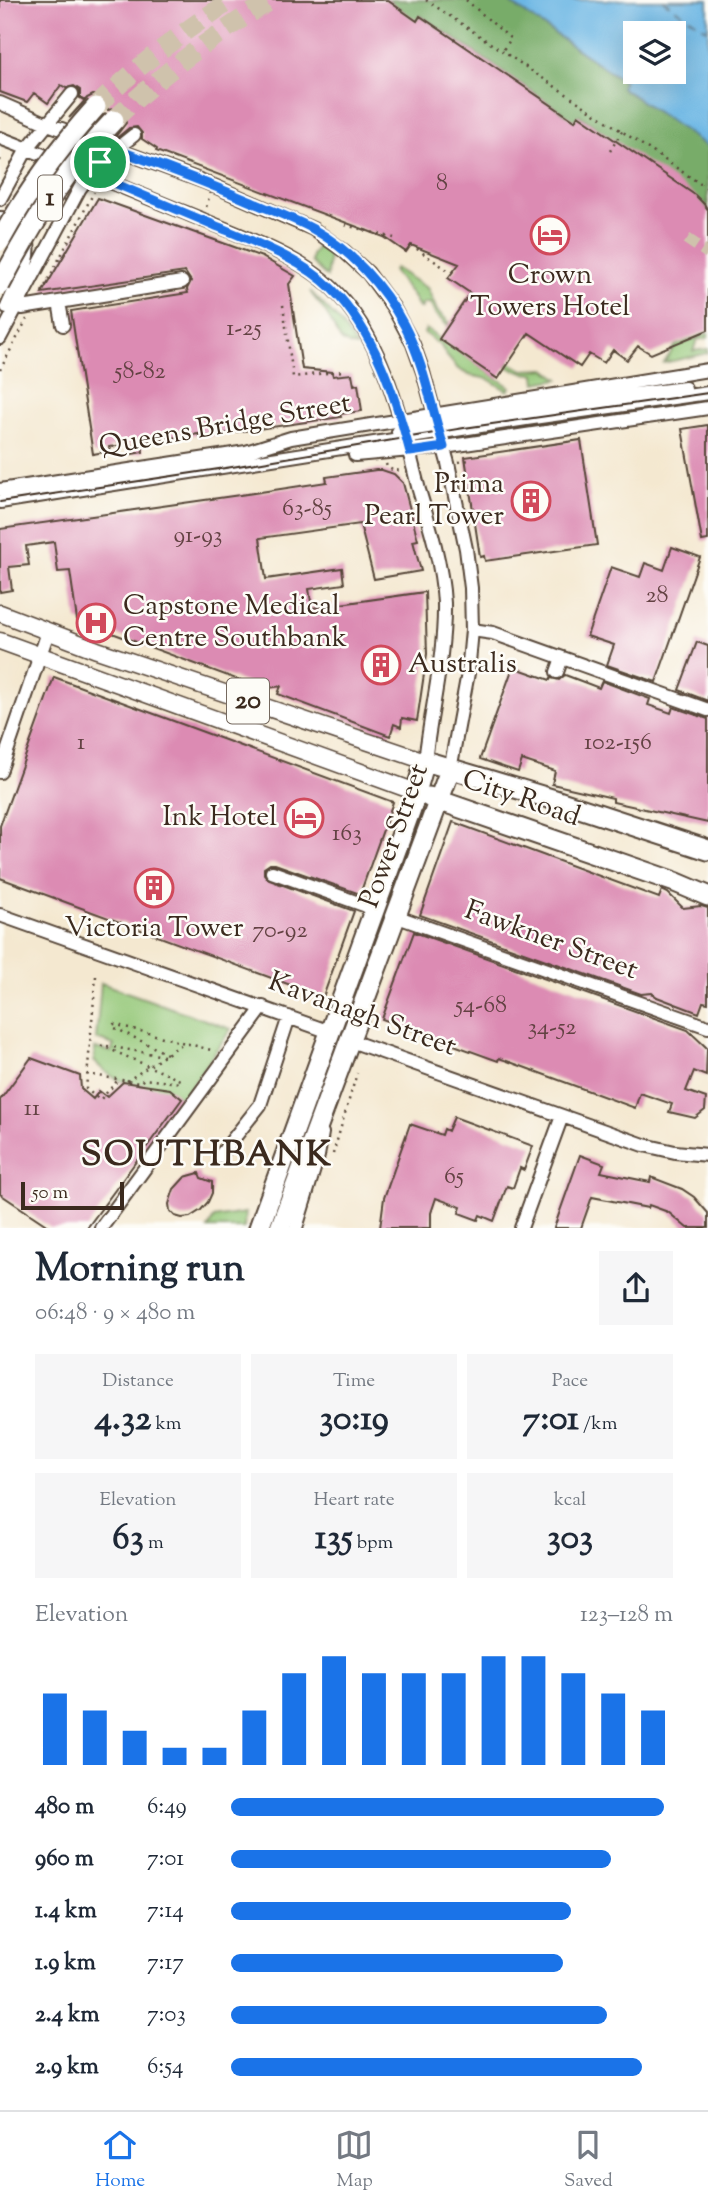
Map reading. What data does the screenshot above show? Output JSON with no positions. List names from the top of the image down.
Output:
{
  "streets": {
    "highway": [
      "1",
      "20",
      "City Road",
      "Power Street",
      "Fawkner Street",
      "Kavanagh Street"
    ],
    "street": ["Queens Bridge Street"]
  },
  "crossings": [
    ["Queens Bridge Street", "Power Street"],
    ["City Road", "Power Street"],
    ["Power Street", "Fawkner Street"],
    ["Power Street", "Kavanagh Street"]
  ],
  "districts": ["SOUTHBANK"],
  "places": {
    "hotel": ["Crown Towers Hotel", "Ink Hotel"],
    "building": ["Prima Pearl Tower", "Australis", "Victoria Tower"],
    "hospital": ["Capstone Medical Centre Southbank"]
  },
  "house_numbers": [
    "8",
    "1-25",
    "58-82",
    "63-85",
    "91-93",
    "28",
    "1",
    "102-156",
    "163",
    "70-92",
    "54-68",
    "34-52",
    "11",
    "65"
  ],
  "scale_bar": "50 m",
  "page": {
    "scale": "50 m",
    "heading": ["Morning run", "06:48 · 9 × 480 m"],
    "stats": [
      ["Distance", "4.32 km"],
      ["Time", "30:19"],
      ["Pace", "7:01 /km"],
      ["Elevation", "63 m"],
      ["Heart rate", "135 bpm"],
      ["kcal", "303"]
    ],
    "chart": ["Elevation", "123–128 m"],
    "list": [
      {
        "name": "480 m",
        "note": "6:49"
      },
      {
        "name": "960 m",
        "note": "7:01"
      },
      {
        "name": "1.4 km",
        "note": "7:14"
      },
      {
        "name": "1.9 km",
        "note": "7:17"
      },
      {
        "name": "2.4 km",
        "note": "7:03"
      },
      {
        "name": "2.9 km",
        "note": "6:54"
      }
    ],
    "tabs": ["Home", "Map", "Saved"]
  }
}
